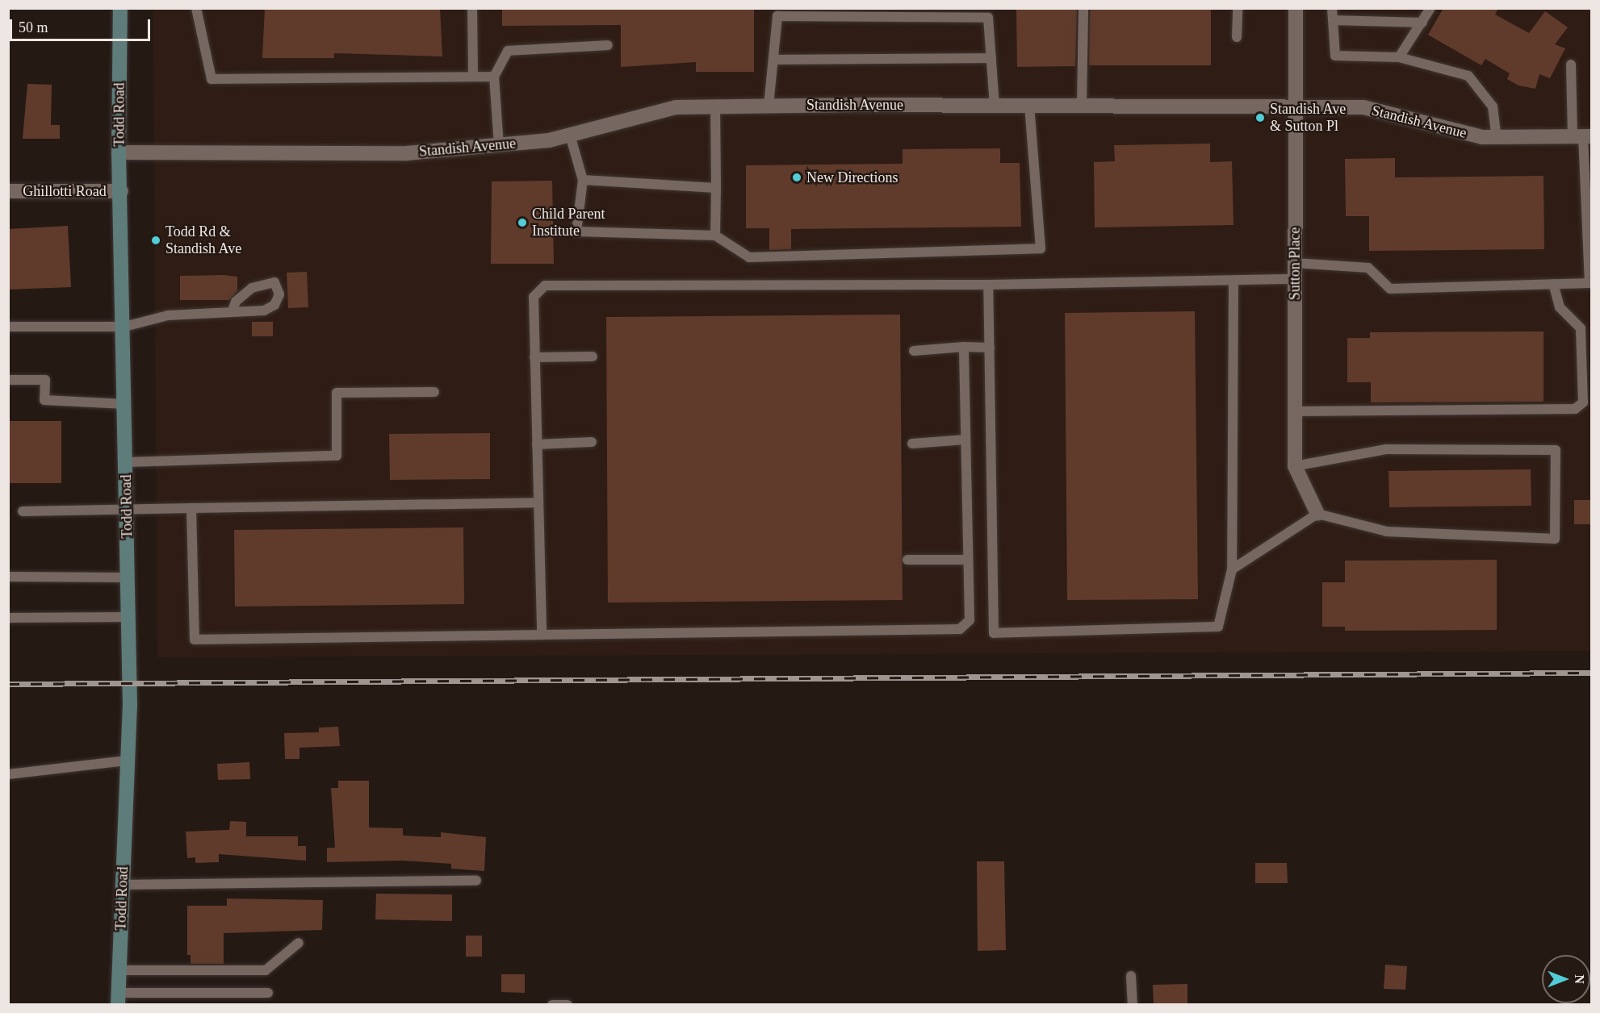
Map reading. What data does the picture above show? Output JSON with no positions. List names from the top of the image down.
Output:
{
  "streets": {
    "main road": ["Todd Road"],
    "street": ["Standish Avenue", "Ghillotti Road", "Sutton Place"]
  },
  "crossings": [
    ["Standish Avenue", "Todd Road"],
    ["Standish Avenue", "Sutton Place"],
    ["Todd Road", "Ghillotti Road"]
  ],
  "places": [
    "Standish Ave & Sutton Pl",
    "New Directions",
    "Child Parent Institute",
    "Todd Rd & Standish Ave"
  ],
  "scale_bar": "50 m",
  "north": "right"
}
